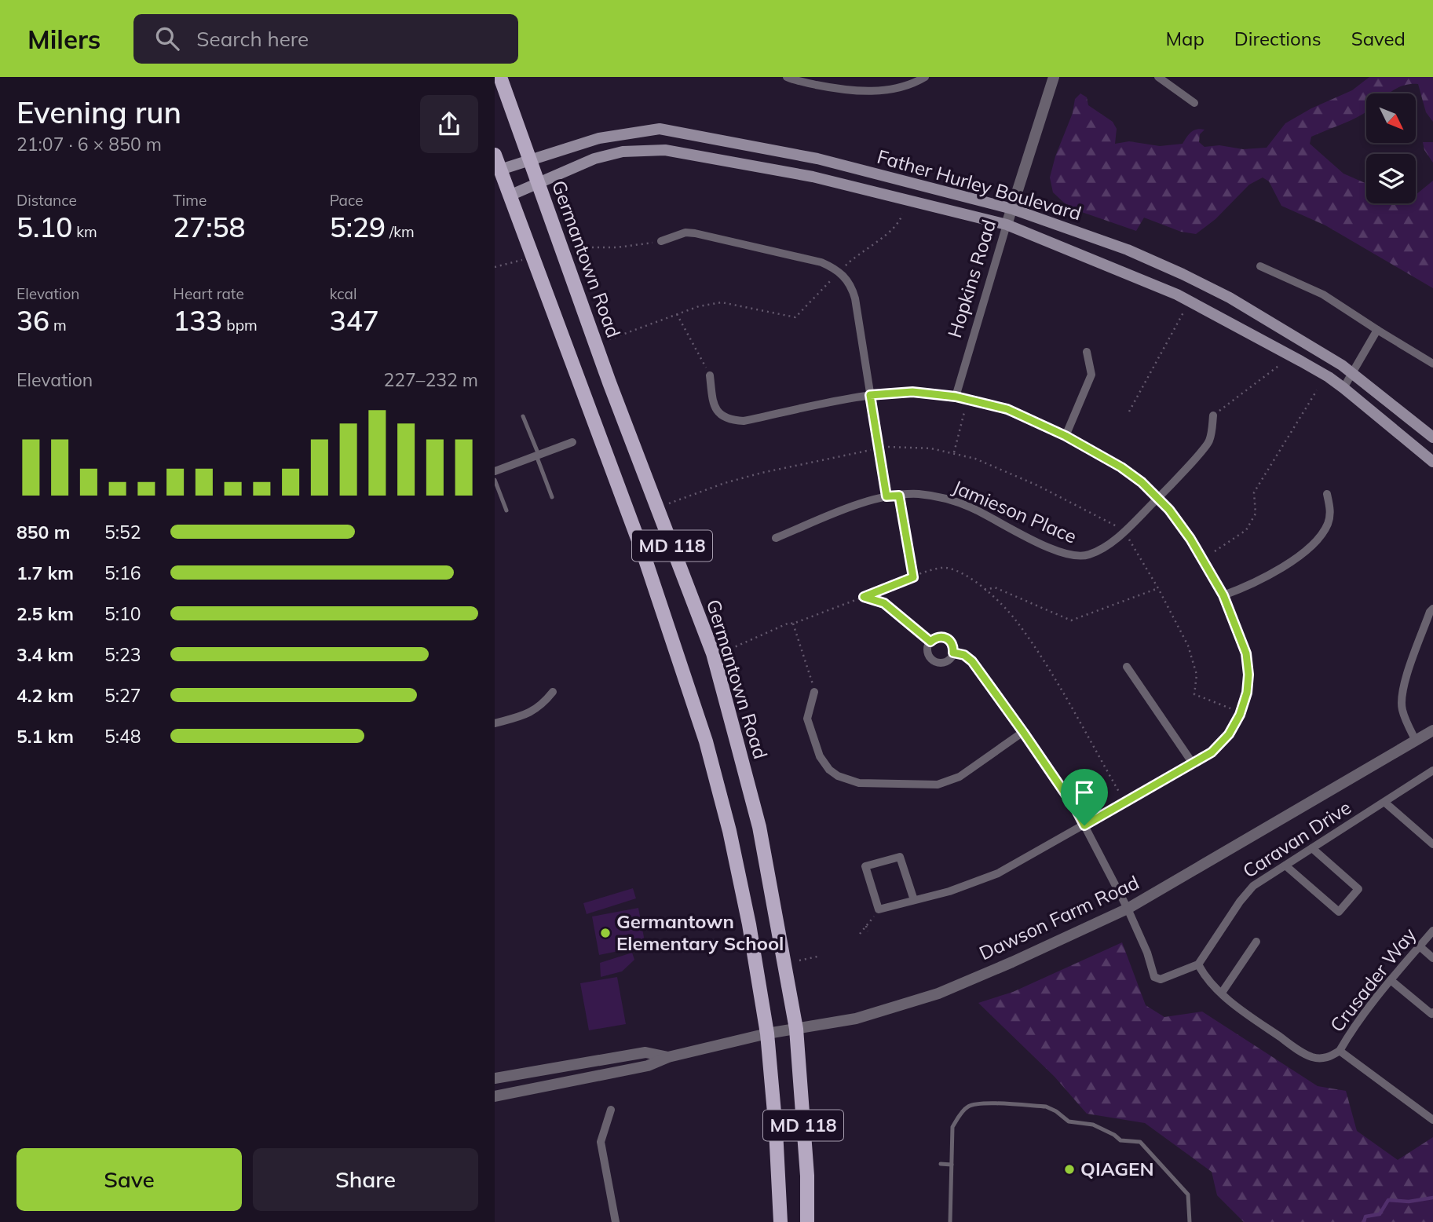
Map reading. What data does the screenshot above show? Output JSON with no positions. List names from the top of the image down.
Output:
{
  "streets": {
    "main road": ["Father Hurley Boulevard", "Germantown Road", "MD 118"],
    "street": [
      "Hopkins Road",
      "Jamieson Place",
      "Caravan Drive",
      "Dawson Farm Road",
      "Crusader Way"
    ]
  },
  "crossings": [
    ["Father Hurley Boulevard", "Germantown Road"],
    ["Father Hurley Boulevard", "Hopkins Road"],
    ["Father Hurley Boulevard", "MD 118"],
    ["Germantown Road", "Dawson Farm Road"],
    ["MD 118", "Dawson Farm Road"]
  ],
  "places": ["Germantown Elementary School", "QIAGEN"],
  "north": "bottom right",
  "page": {
    "header": "Milers",
    "search": "Search here",
    "nav": ["Map", "Directions", "Saved"],
    "heading": ["Evening run", "21:07 · 6 × 850 m"],
    "stats": [
      ["Distance", "5.10 km"],
      ["Time", "27:58"],
      ["Pace", "5:29 /km"],
      ["Elevation", "36 m"],
      ["Heart rate", "133 bpm"],
      ["kcal", "347"]
    ],
    "chart": ["Elevation", "227–232 m"],
    "list": [
      {
        "name": "850 m",
        "note": "5:52"
      },
      {
        "name": "1.7 km",
        "note": "5:16"
      },
      {
        "name": "2.5 km",
        "note": "5:10"
      },
      {
        "name": "3.4 km",
        "note": "5:23"
      },
      {
        "name": "4.2 km",
        "note": "5:27"
      },
      {
        "name": "5.1 km",
        "note": "5:48"
      }
    ],
    "buttons": ["Save", "Share"]
  }
}
